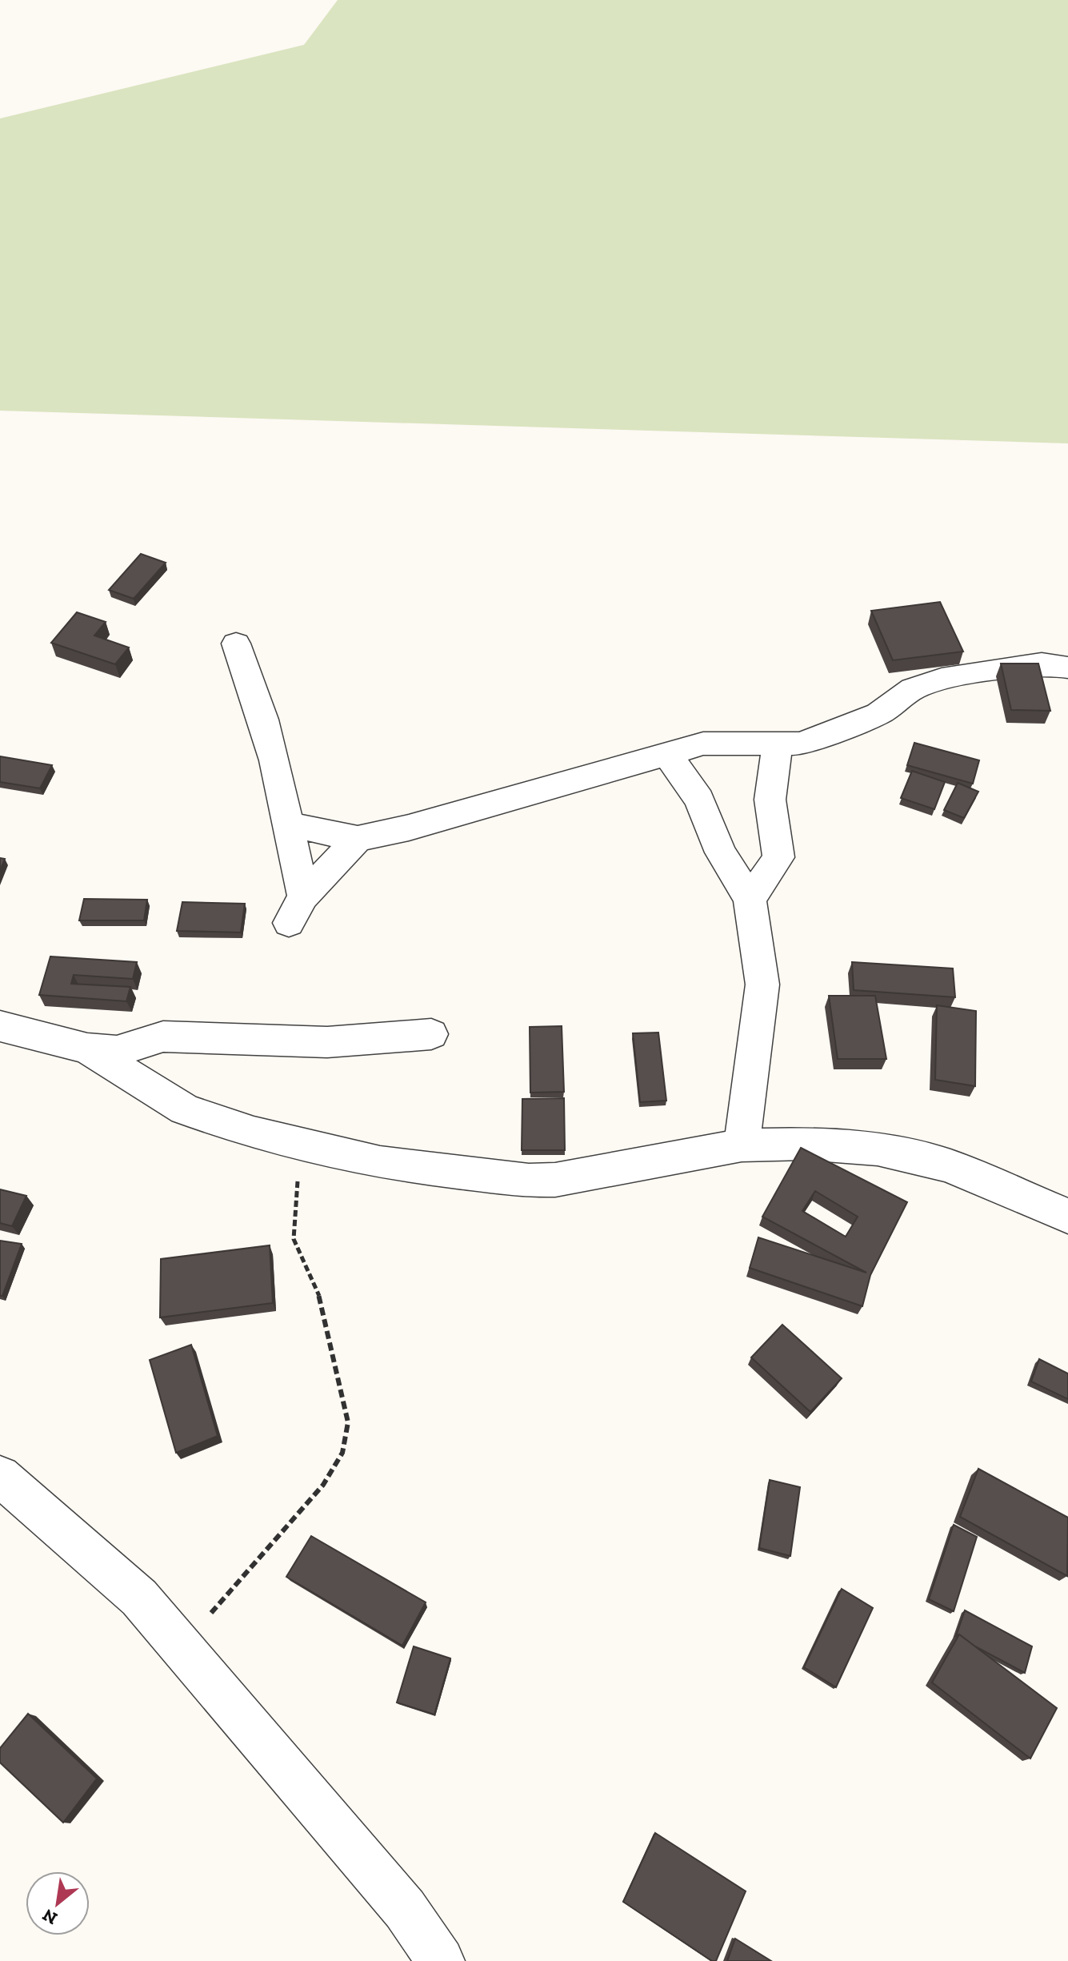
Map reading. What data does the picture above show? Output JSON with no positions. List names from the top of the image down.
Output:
{
  "north": "bottom left"
}
